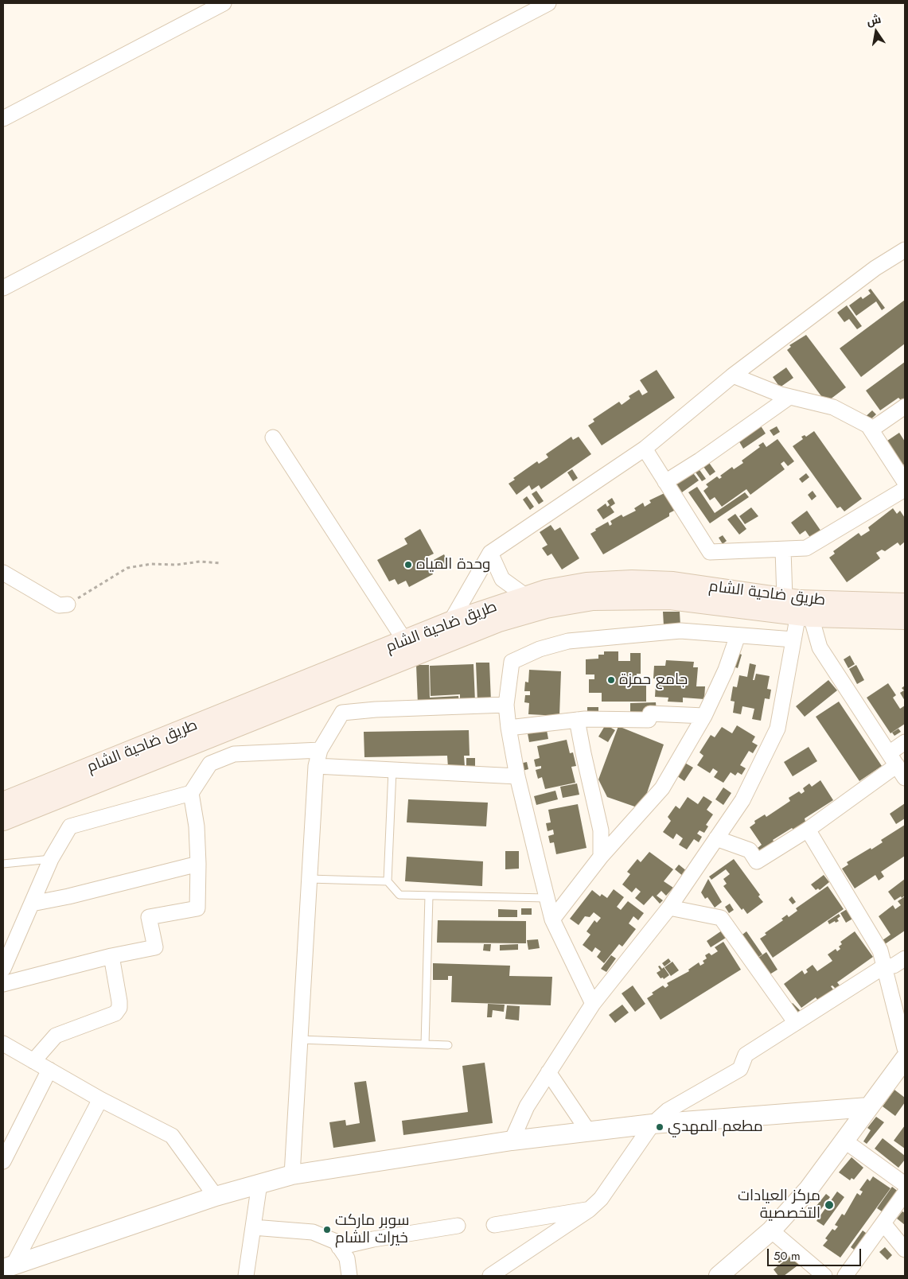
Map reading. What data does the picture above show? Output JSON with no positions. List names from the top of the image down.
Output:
{
  "streets": {
    "main road": ["طريق ضاحية الشام"]
  },
  "places": [
    "وحدة المياه",
    "جامع حمزة",
    "مطعم المهدي",
    "مركز العيادات التخصصية",
    "سوبر ماركت خيرات الشام"
  ],
  "scale_bar": "50 m",
  "north": "top"
}
